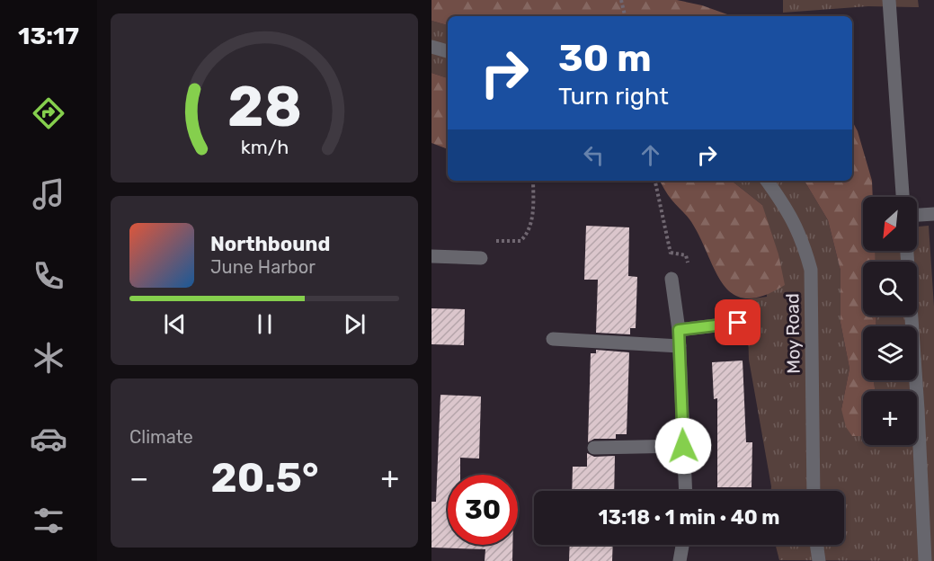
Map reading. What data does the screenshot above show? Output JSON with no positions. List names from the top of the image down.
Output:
{
  "streets": {
    "street": ["Moy Road"]
  },
  "north": "bottom left",
  "page": {
    "tabs": "13:17",
    "turn": ["30 m", "Turn right"],
    "map_buttons": "+",
    "song": ["Northbound", "June Harbor"],
    "tile": "Climate",
    "heat": ["−", "20.5°", "+"],
    "limit": "30",
    "trip": "13:18 · 1 min · 40 m",
    "gauge": ["28", "km/h"]
  }
}
